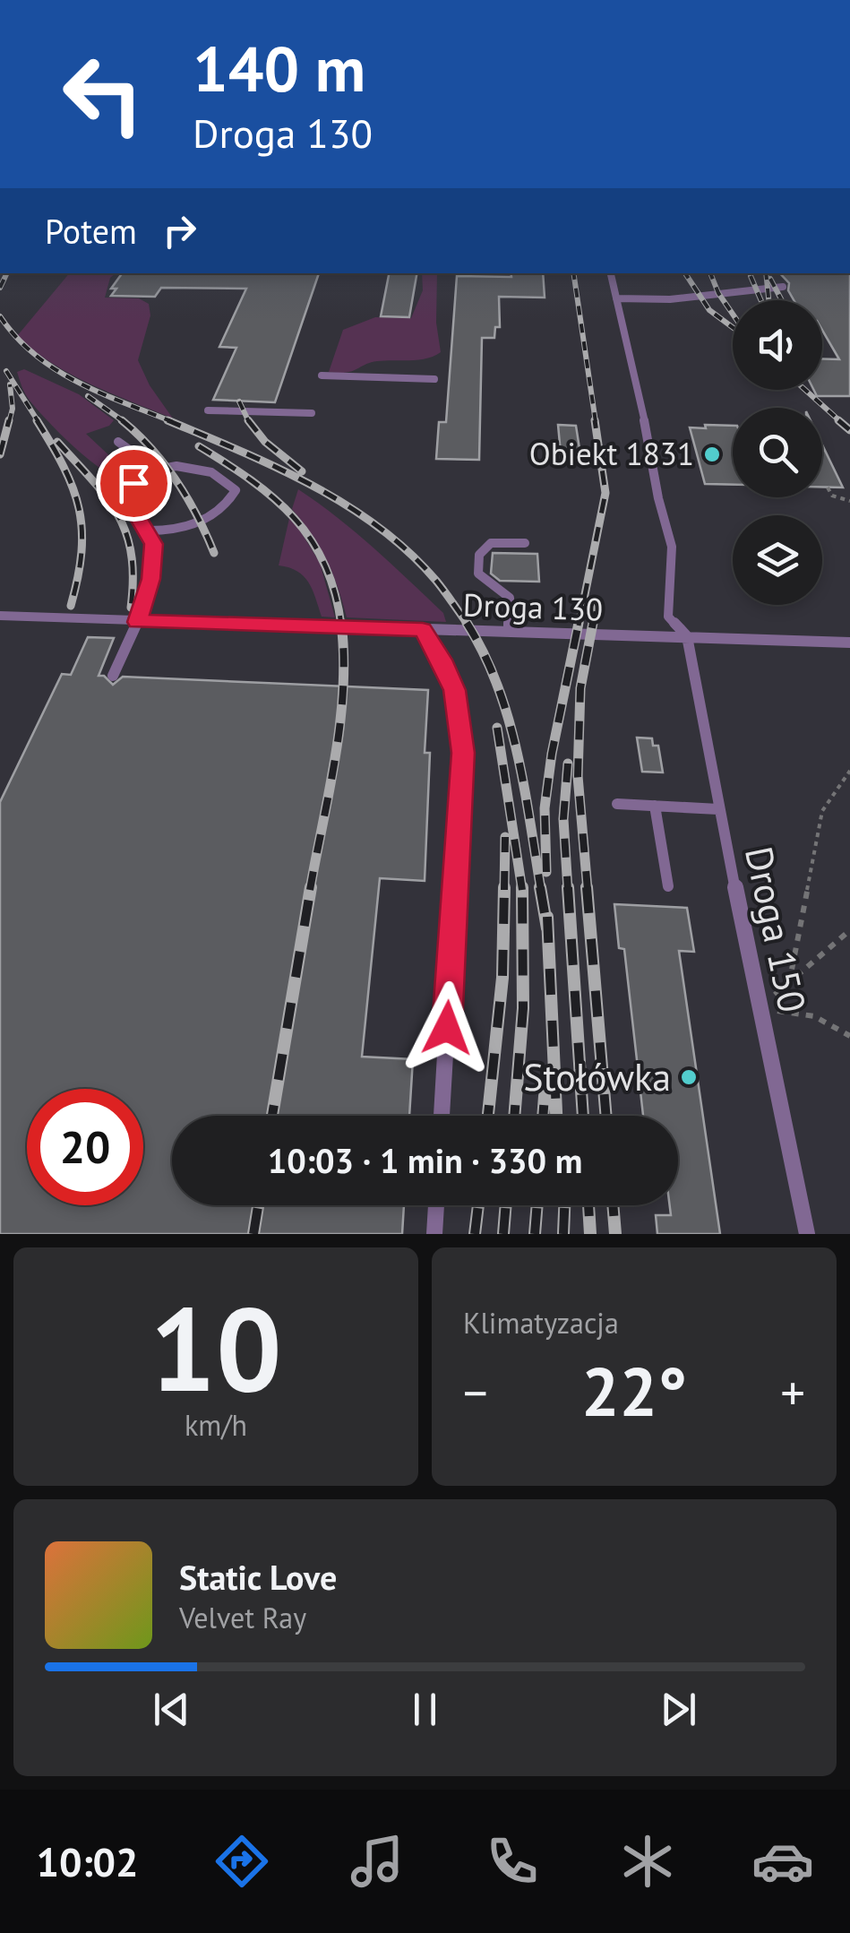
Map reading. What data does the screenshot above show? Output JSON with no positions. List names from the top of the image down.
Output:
{
  "streets": {
    "lane": ["Droga 130", "Droga 150"]
  },
  "crossings": [
    ["Droga 130", "Droga 150"]
  ],
  "places": ["Obiekt 1831", "Stołówka"],
  "page": {
    "turn": ["140 m", "Droga 130"],
    "then": "Potem",
    "limit": "20",
    "trip": "10:03 · 1 min · 330 m",
    "tile": [
      ["10", "km/h"],
      "Klimatyzacja"
    ],
    "heat": ["−", "22°", "+"],
    "song": ["Static Love", "Velvet Ray"],
    "tabs": "10:02"
  }
}
